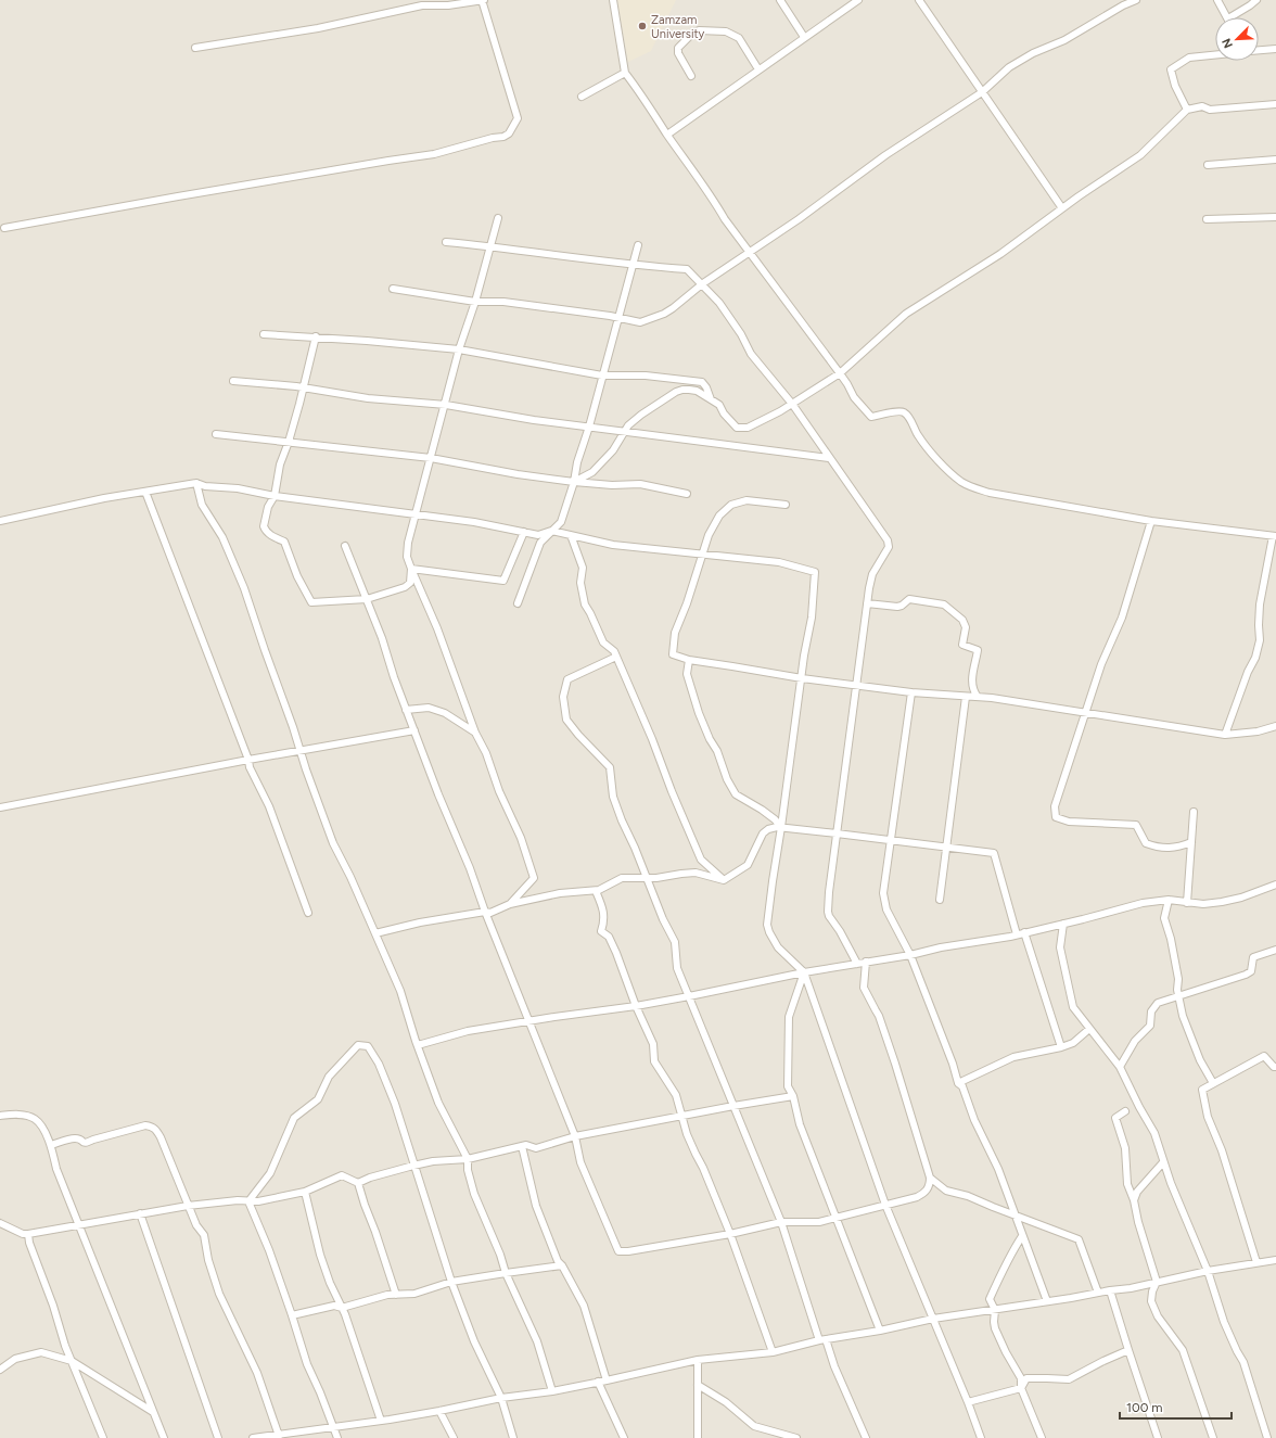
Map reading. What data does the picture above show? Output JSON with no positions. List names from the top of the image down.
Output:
{
  "places": ["Zamzam University"],
  "scale_bar": "100 m",
  "north": "bottom left"
}
